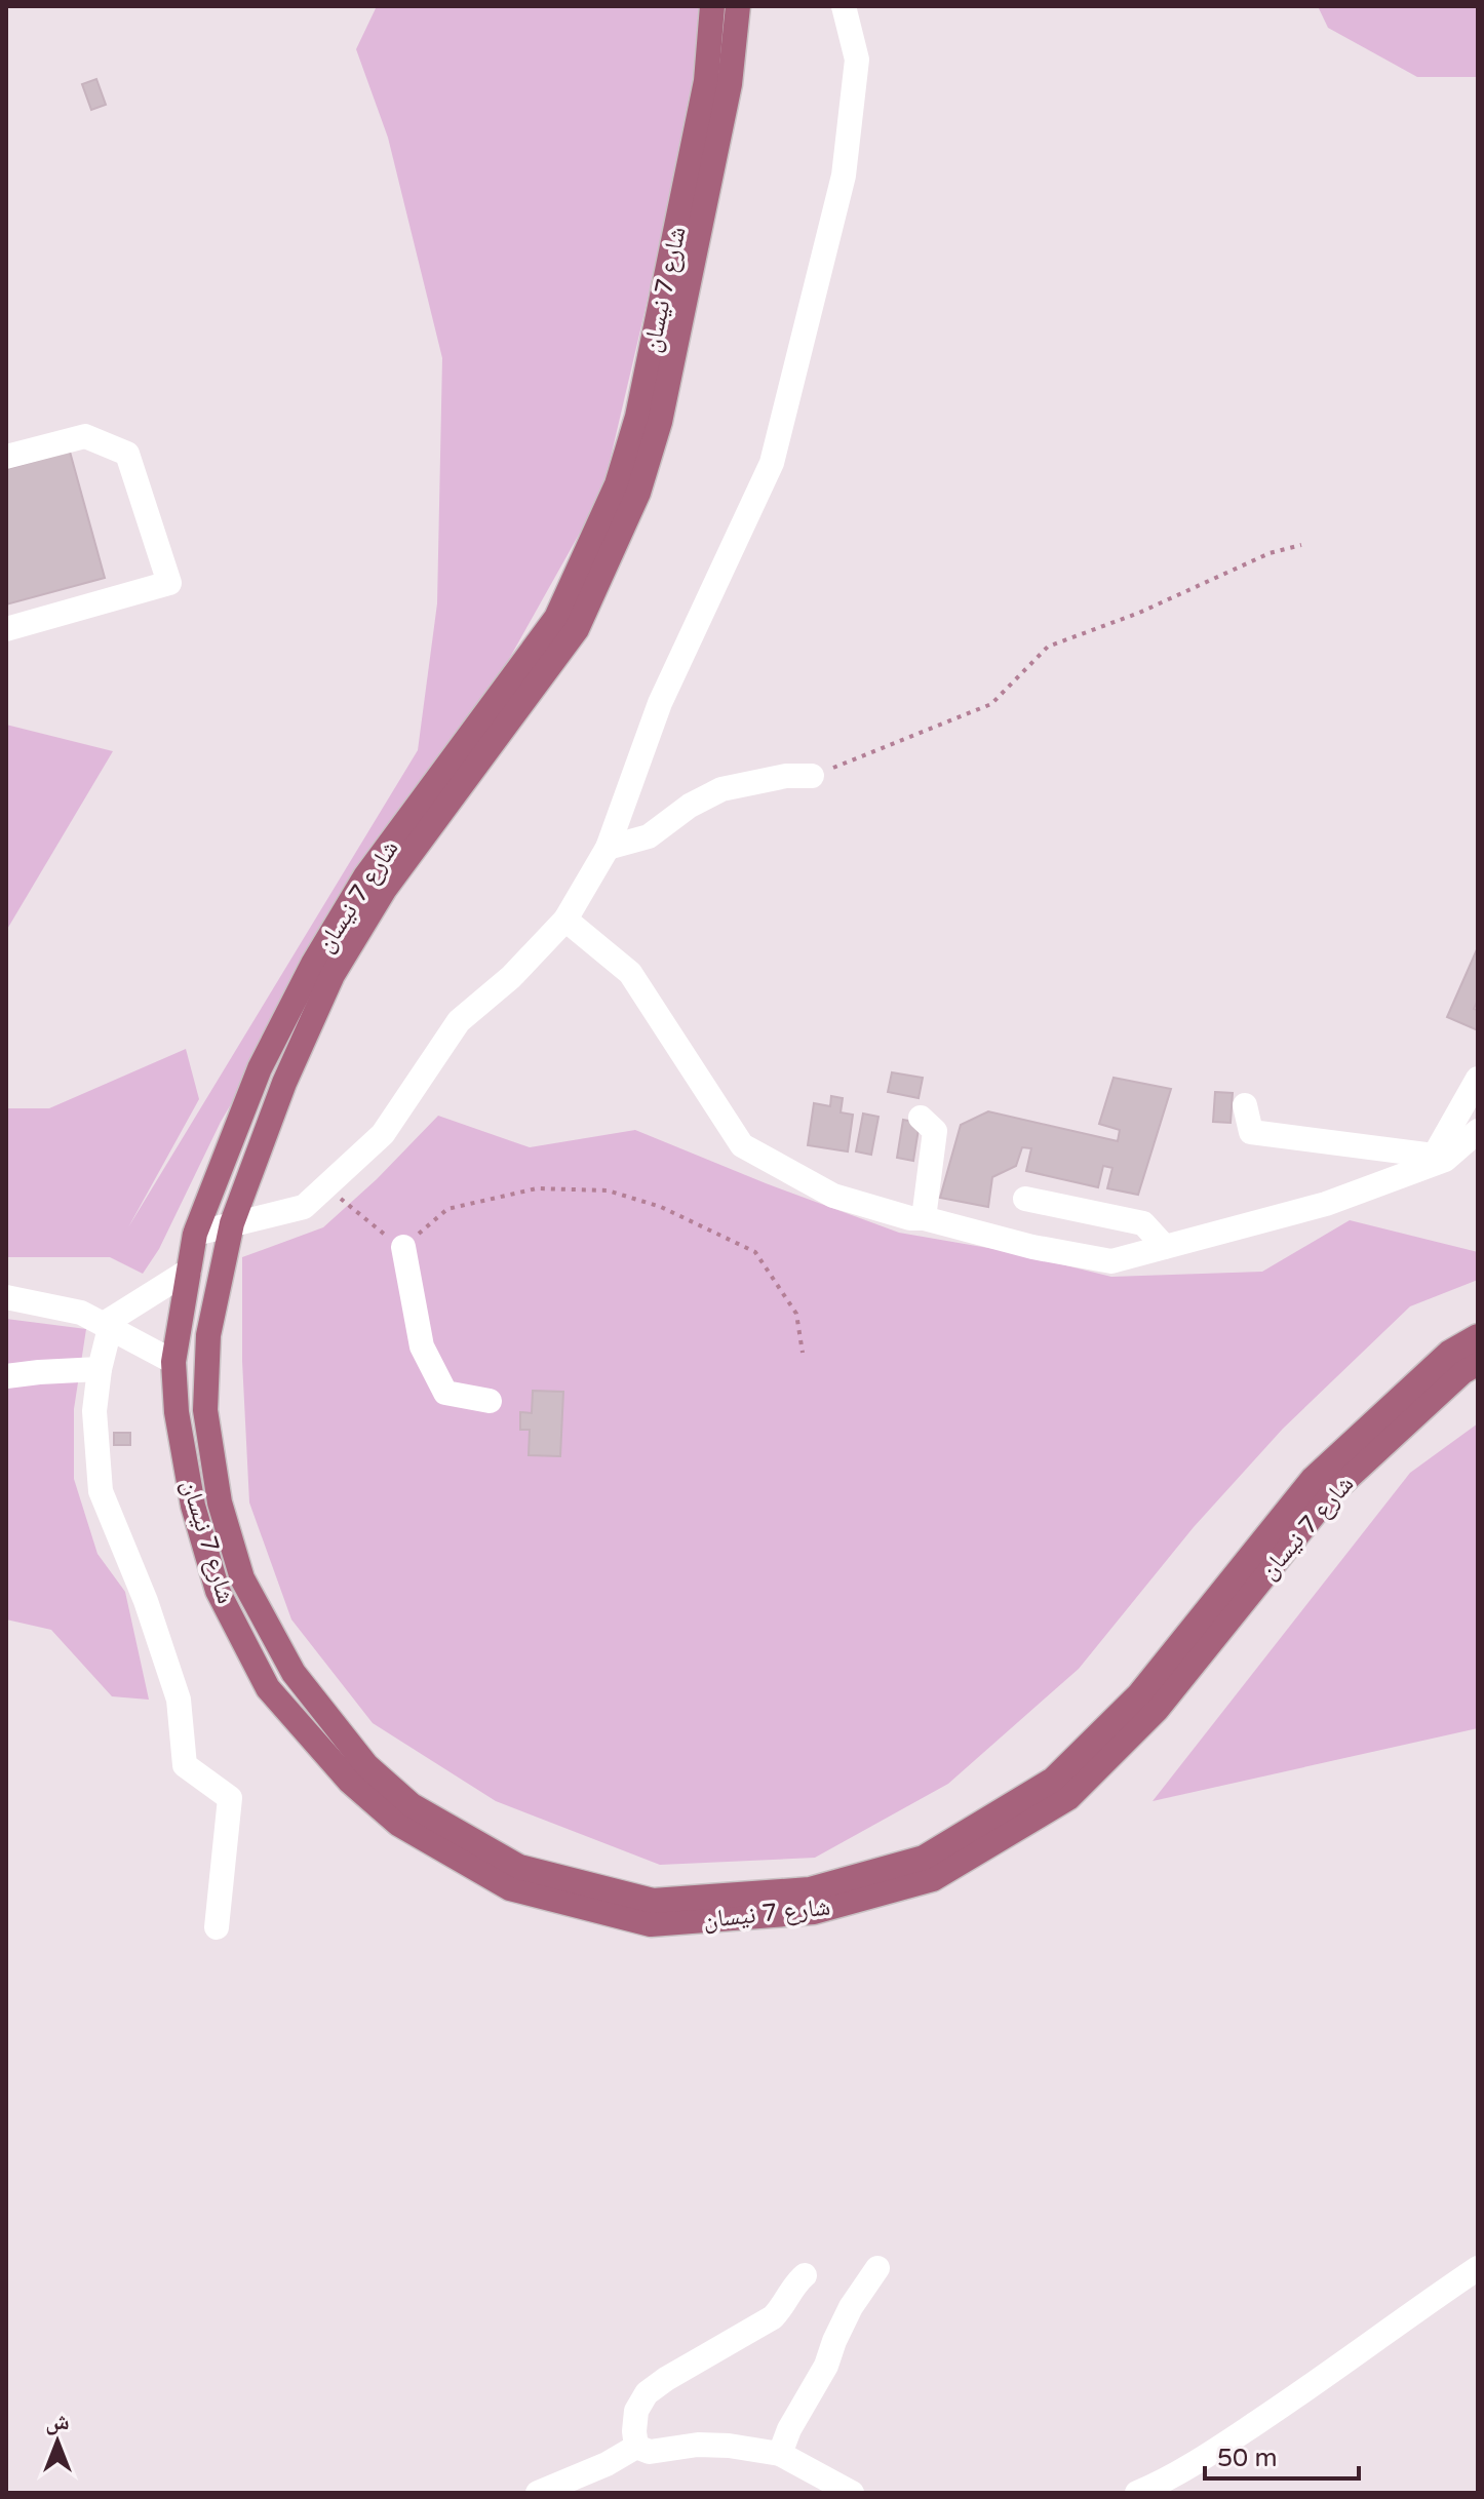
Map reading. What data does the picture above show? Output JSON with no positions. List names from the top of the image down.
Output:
{
  "streets": {
    "main road": ["شارع 7 نيسان"]
  },
  "scale_bar": "50 m",
  "north": "top"
}
